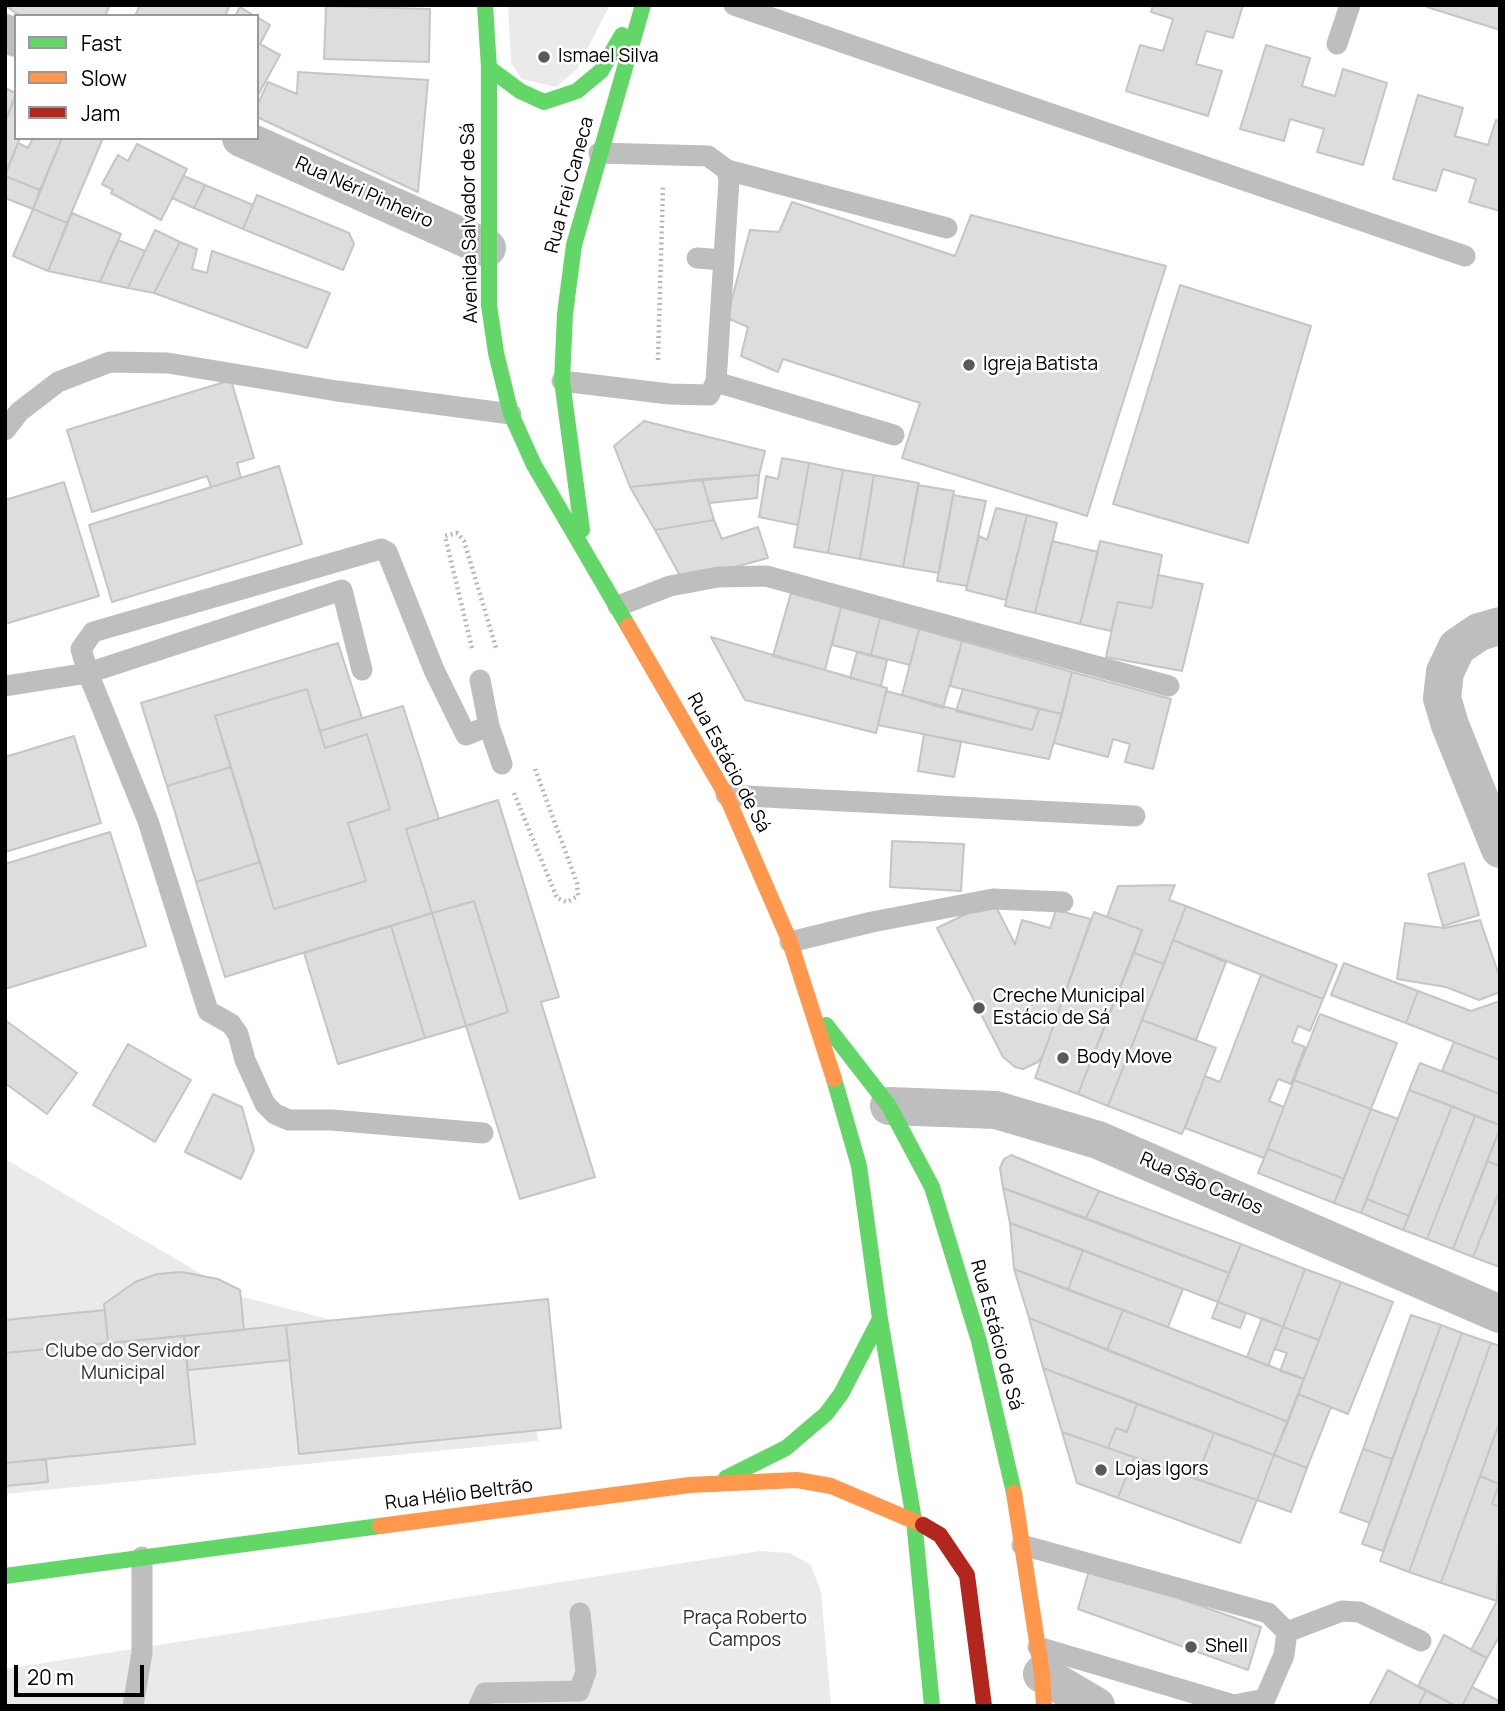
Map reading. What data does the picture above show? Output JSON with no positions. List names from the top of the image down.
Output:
{
  "streets": {
    "main road": [
      "Rua Frei Caneca",
      "Avenida Salvador de Sá",
      "Rua Estácio de Sá",
      "Rua Hélio Beltrão"
    ],
    "street": ["Rua Néri Pinheiro", "Rua São Carlos"]
  },
  "crossings": [
    ["Rua Frei Caneca", "Avenida Salvador de Sá"],
    ["Rua Frei Caneca", "Rua Estácio de Sá"],
    ["Rua Néri Pinheiro", "Avenida Salvador de Sá"],
    ["Avenida Salvador de Sá", "Rua Estácio de Sá"],
    ["Rua Estácio de Sá", "Rua São Carlos"],
    ["Rua Estácio de Sá", "Rua Hélio Beltrão"]
  ],
  "parks": ["Clube do Servidor Municipal", "Praça Roberto Campos"],
  "places": [
    "Ismael Silva",
    "Igreja Batista",
    "Creche Municipal Estácio de Sá",
    "Body Move",
    "Lojas Igors",
    "Shell"
  ],
  "legend": ["Fast", "Slow", "Jam"],
  "scale_bar": "20 m"
}
